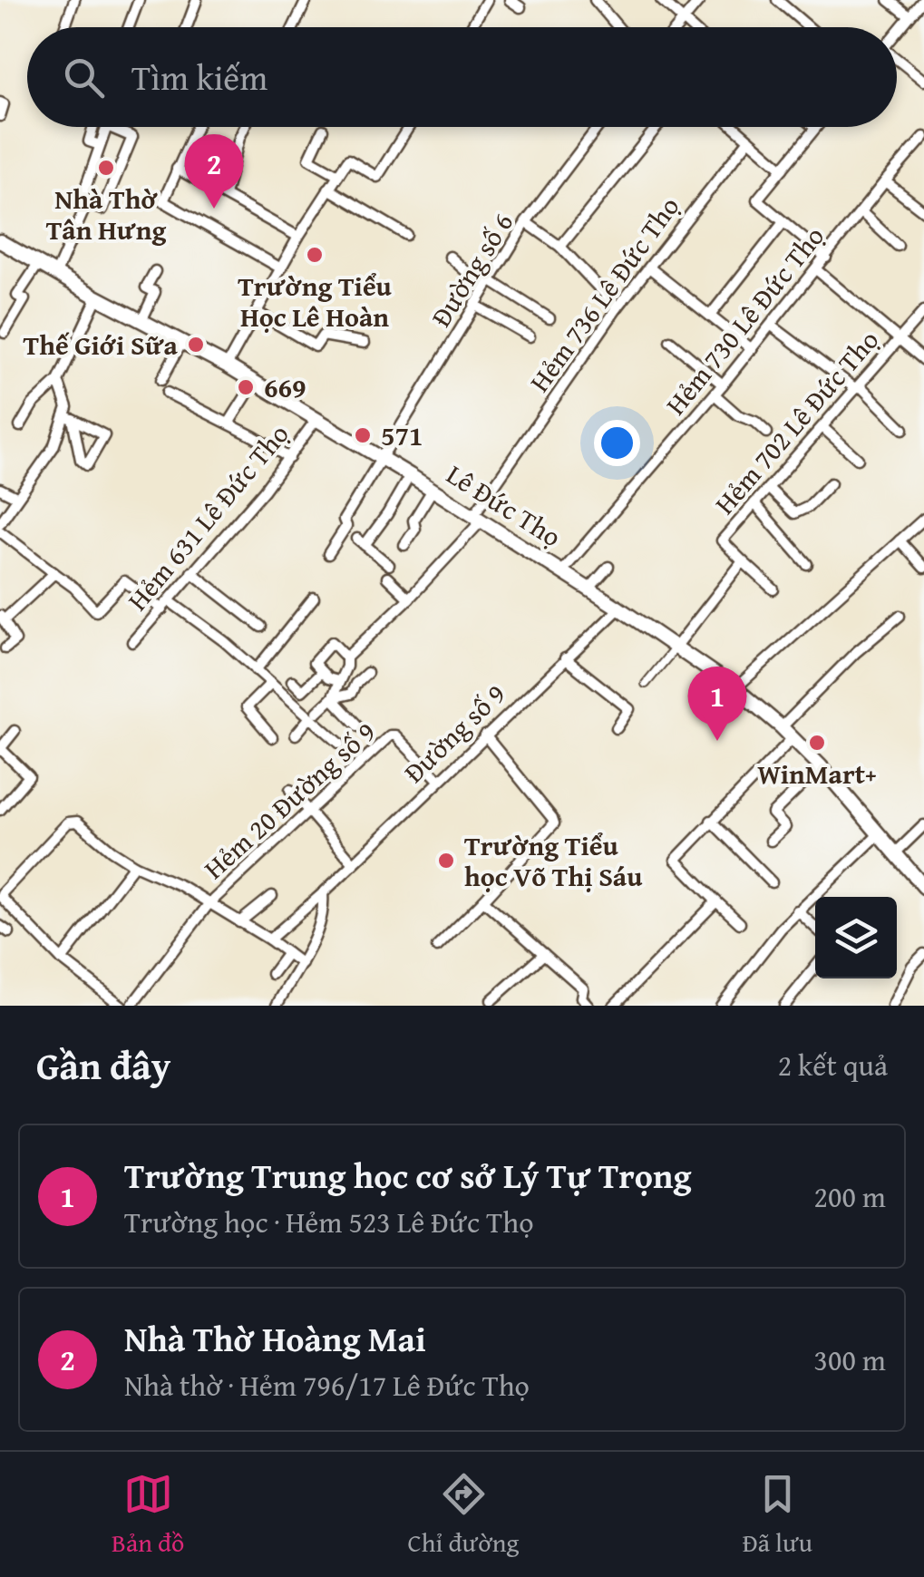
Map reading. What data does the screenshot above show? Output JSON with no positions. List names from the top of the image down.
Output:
{
  "streets": {
    "main road": ["Lê Đức Thọ"],
    "street": [
      "Đường số 6",
      "Hẻm 736 Lê Đức Thọ",
      "Hẻm 730 Lê Đức Thọ",
      "Hẻm 702 Lê Đức Thọ",
      "Hẻm 631 Lê Đức Thọ",
      "Đường số 9",
      "Hẻm 20 Đường số 9"
    ]
  },
  "crossings": [
    ["Đường số 6", "Lê Đức Thọ"],
    ["Hẻm 736 Lê Đức Thọ", "Lê Đức Thọ"],
    ["Hẻm 730 Lê Đức Thọ", "Lê Đức Thọ"],
    ["Lê Đức Thọ", "Hẻm 631 Lê Đức Thọ"],
    ["Lê Đức Thọ", "Đường số 9"],
    ["Đường số 9", "Hẻm 20 Đường số 9"]
  ],
  "places": [
    "Nhà Thờ Tân Hưng",
    "Trường Tiểu Học Lê Hoàn",
    "Thế Giới Sữa",
    "669",
    "571",
    "WinMart+",
    "Trường Tiểu học Võ Thị Sáu"
  ],
  "page": {
    "search": "Tìm kiếm",
    "pins": ["2", "1"],
    "heading": ["Gần đây", "2 kết quả"],
    "list": [
      {
        "mark": "1",
        "name": "Trường Trung học cơ sở Lý Tự Trọng",
        "note": "Trường học · Hẻm 523 Lê Đức Thọ",
        "value": "200 m"
      },
      {
        "mark": "2",
        "name": "Nhà Thờ Hoàng Mai",
        "note": "Nhà thờ · Hẻm 796/17 Lê Đức Thọ",
        "value": "300 m"
      }
    ],
    "nav": ["Bản đồ", "Chỉ đường", "Đã lưu"]
  }
}
